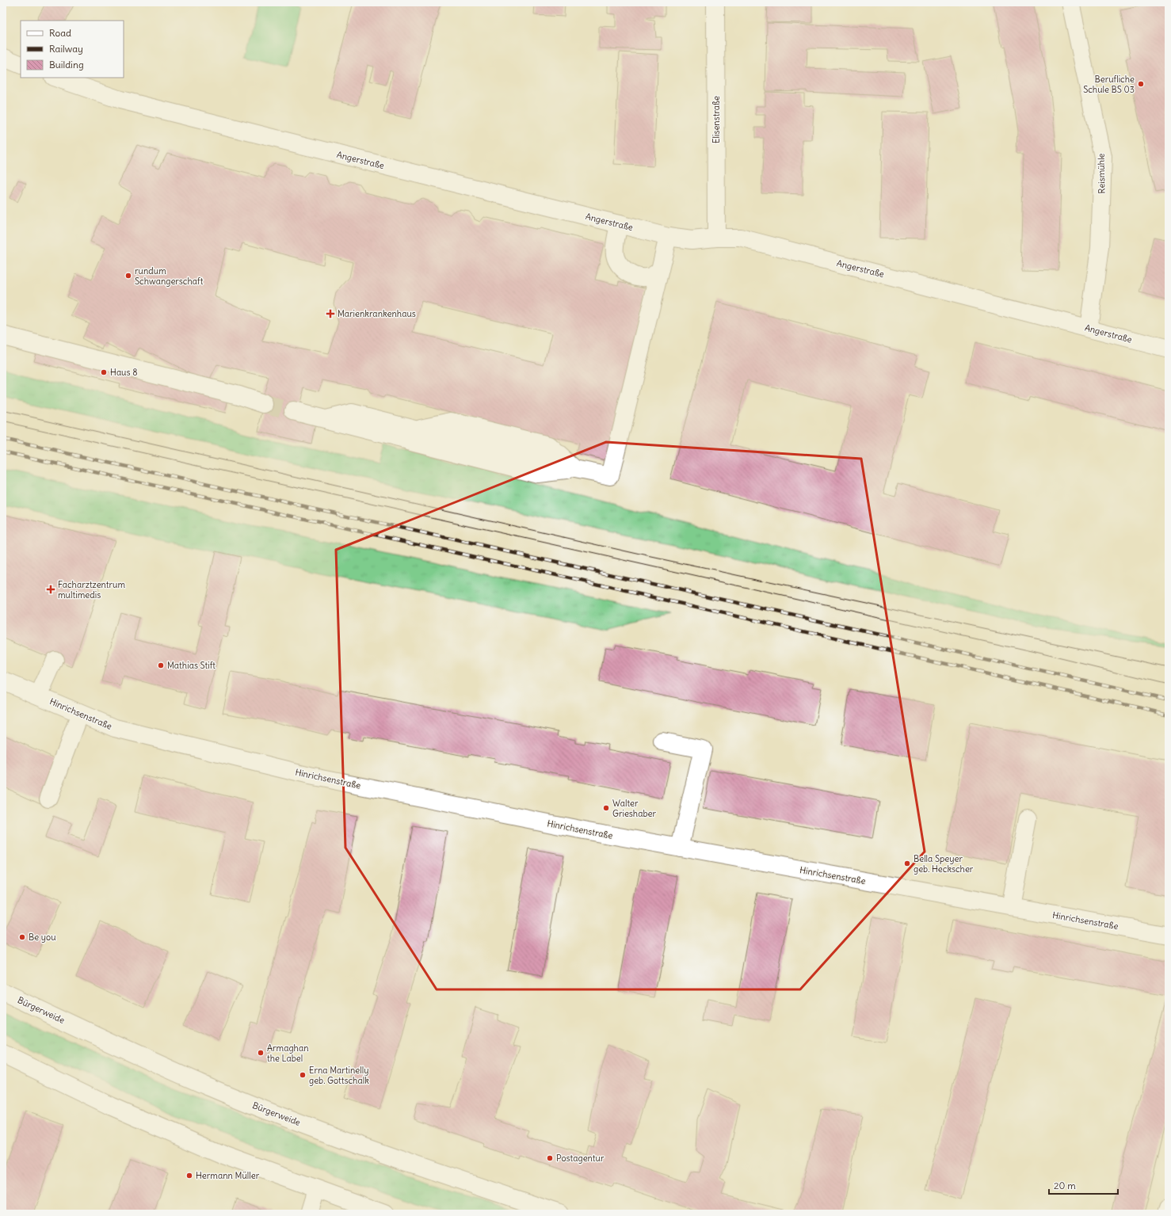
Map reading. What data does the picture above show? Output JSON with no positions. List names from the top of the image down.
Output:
{
  "streets": {
    "street": [
      "Elisenstraße",
      "Angerstraße",
      "Reismühle",
      "Hinrichsenstraße",
      "Bürgerweide"
    ]
  },
  "crossings": [
    ["Elisenstraße", "Angerstraße"],
    ["Angerstraße", "Reismühle"]
  ],
  "places": {
    "other": [
      "Berufliche Schule BS 03",
      "rundum Schwangerschaft",
      "Haus 8",
      "Mathias Stift",
      "Walter Grieshaber",
      "Bella Speyer geb. Heckscher",
      "Be you",
      "Armaghan the Label",
      "Erna Martinelly geb. Gottschalk",
      "Postagentur",
      "Hermann Müller"
    ],
    "health": ["Marienkrankenhaus", "Facharztzentrum multimedis"]
  },
  "legend": ["Road", "Railway", "Building"],
  "scale_bar": "20 m"
}
